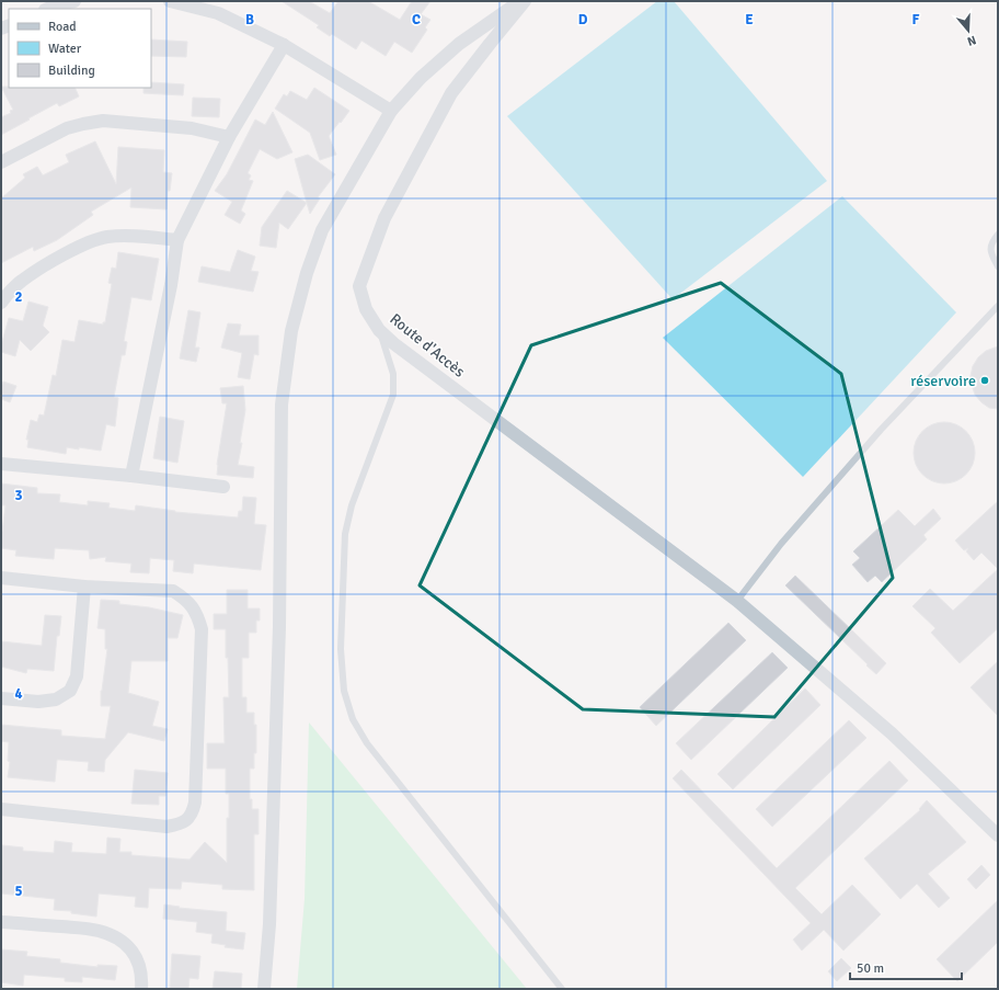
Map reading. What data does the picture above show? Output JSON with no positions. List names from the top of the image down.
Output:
{
  "streets": {
    "street": ["Route d'Accès"]
  },
  "places": ["réservoire"],
  "legend": ["Road", "Water", "Building"],
  "scale_bar": "50 m",
  "north": "bottom",
  "grid": {
    "columns": [
      "B",
      "C",
      "D",
      "E",
      "F"
    ],
    "rows": [
      "2",
      "3",
      "4",
      "5"
    ]
  }
}
